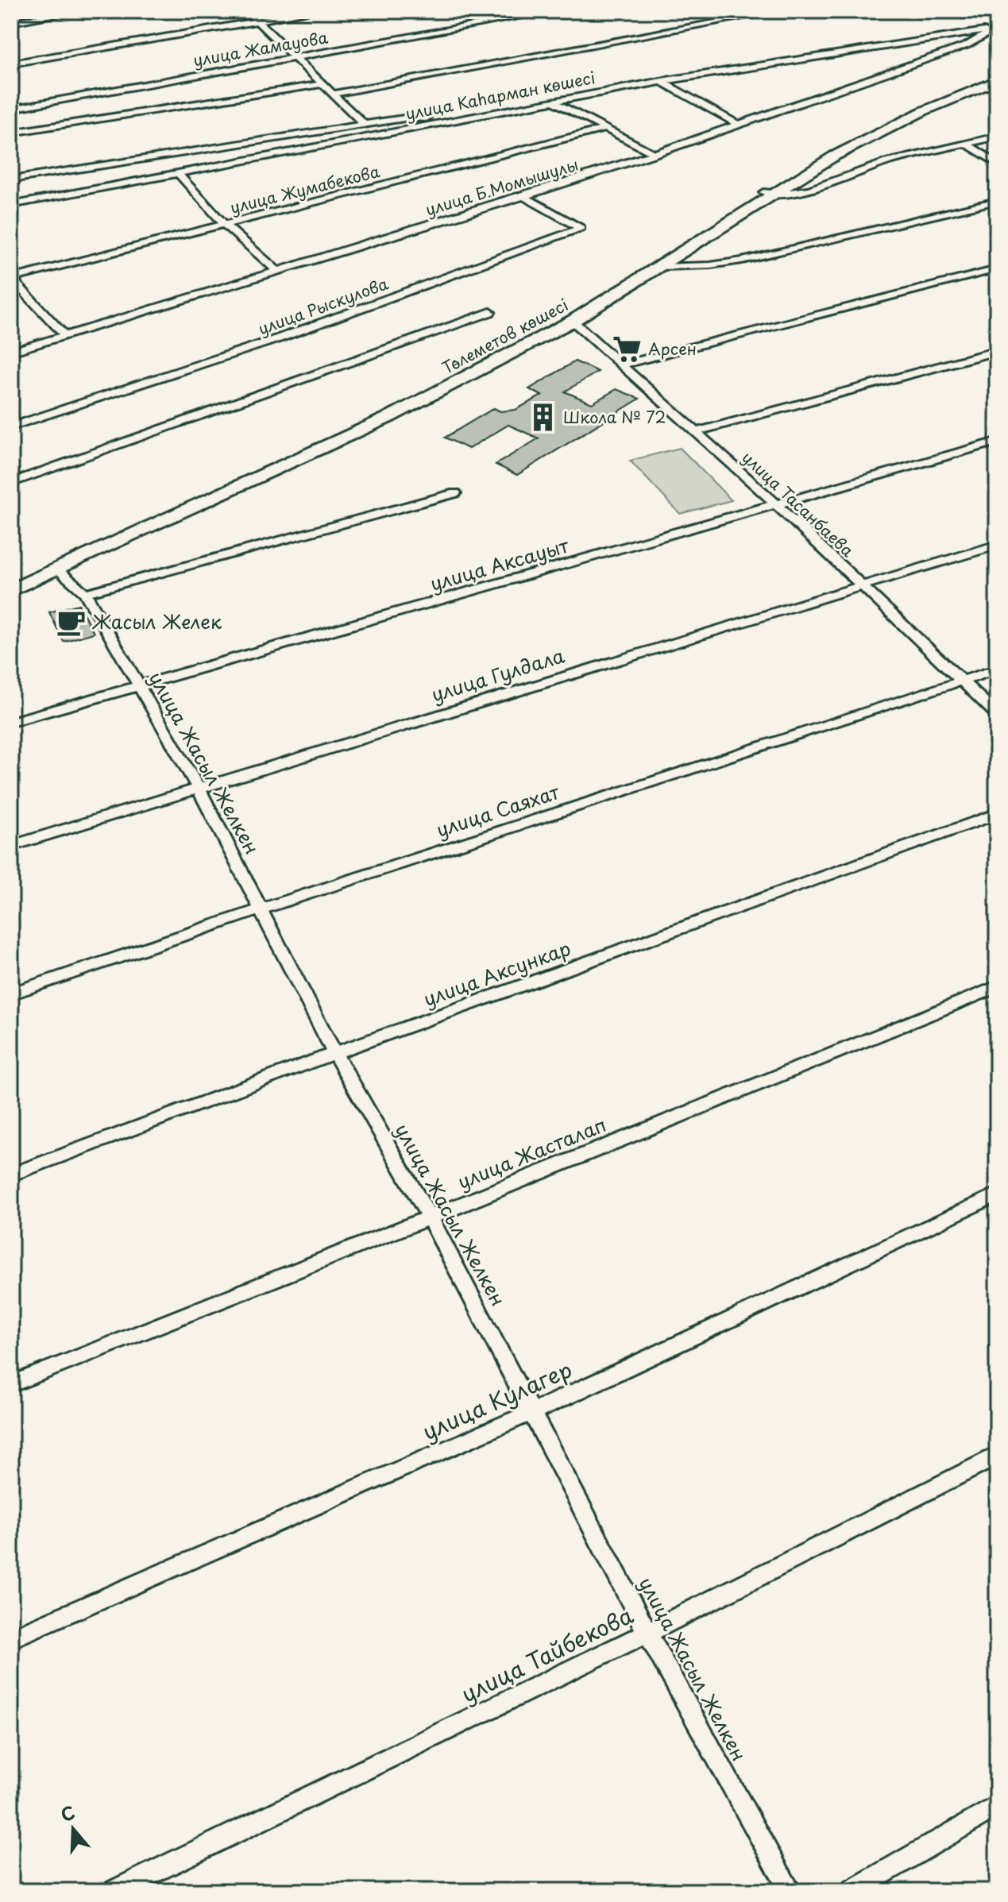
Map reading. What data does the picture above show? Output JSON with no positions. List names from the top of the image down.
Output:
{
  "streets": {
    "main road": ["Төлеметов көшесі"],
    "street": [
      "улица Жамауова",
      "улица Каһарман көшесі",
      "улица Б.Момышулы",
      "улица Жумабекова",
      "улица Рыскулова",
      "улица Тасанбаева",
      "улица Аксауыт",
      "улица Гулдала",
      "улица Жасыл Желкен",
      "улица Саяхат",
      "улица Аксункар",
      "улица Жасталап",
      "улица Кулагер",
      "улица Тайбекова"
    ]
  },
  "crossings": [
    ["улица Каһарман көшесі", "улица Б.Момышулы"],
    ["улица Б.Момышулы", "улица Рыскулова"],
    ["Төлеметов көшесі", "улица Тасанбаева"],
    ["Төлеметов көшесі", "улица Жасыл Желкен"],
    ["улица Тасанбаева", "улица Аксауыт"],
    ["улица Тасанбаева", "улица Гулдала"],
    ["улица Тасанбаева", "улица Саяхат"],
    ["улица Аксауыт", "улица Жасыл Желкен"],
    ["улица Гулдала", "улица Жасыл Желкен"],
    ["улица Жасыл Желкен", "улица Саяхат"],
    ["улица Жасыл Желкен", "улица Аксункар"],
    ["улица Жасыл Желкен", "улица Жасталап"],
    ["улица Жасыл Желкен", "улица Кулагер"],
    ["улица Жасыл Желкен", "улица Тайбекова"]
  ],
  "places": {
    "supermarket": ["Арсен"],
    "building": ["Школа № 72"],
    "cafe": ["Жасыл Желек"]
  },
  "north": "top"
}
